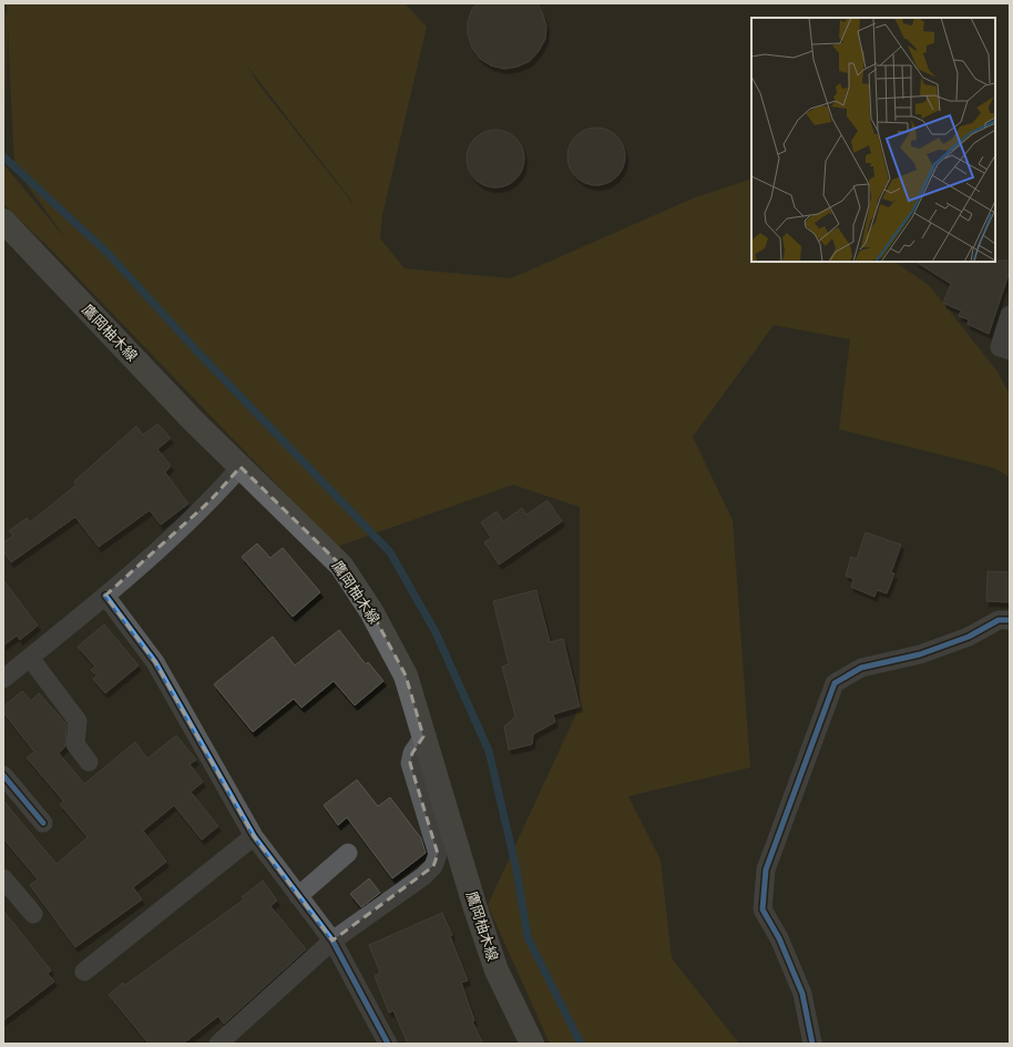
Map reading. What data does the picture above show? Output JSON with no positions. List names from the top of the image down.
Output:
{
  "streets": {
    "main road": ["鷹岡柚木線"]
  }
}
